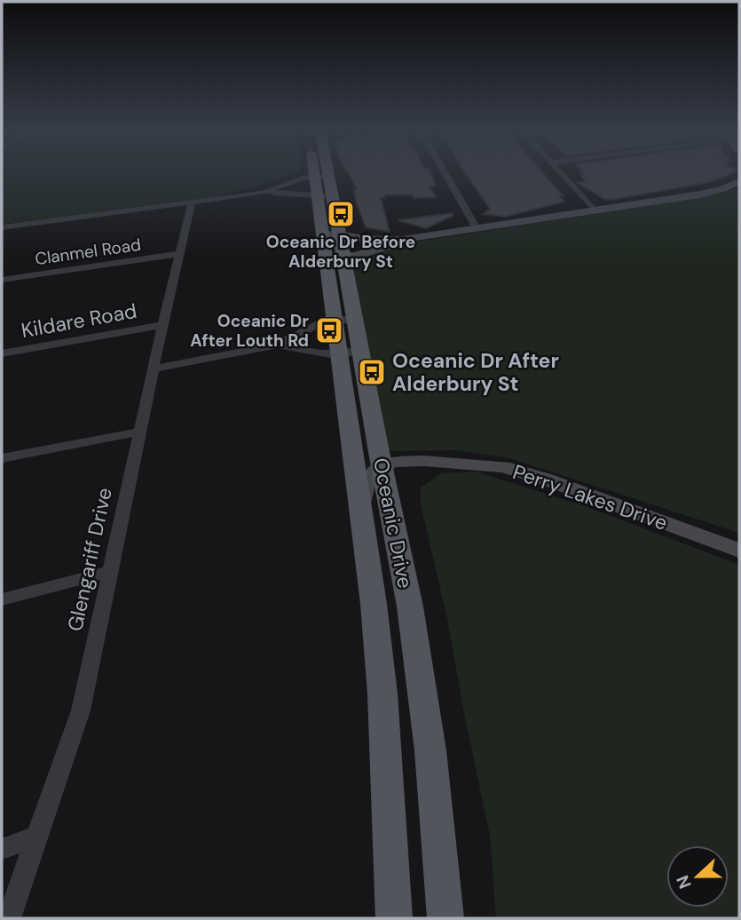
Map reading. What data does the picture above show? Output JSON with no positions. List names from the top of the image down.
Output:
{
  "streets": {
    "main road": ["Oceanic Drive"],
    "street": [
      "Clanmel Road",
      "Kildare Road",
      "Perry Lakes Drive",
      "Glengariff Drive"
    ]
  },
  "crossings": [
    ["Clanmel Road", "Glengariff Drive"],
    ["Kildare Road", "Glengariff Drive"],
    ["Perry Lakes Drive", "Oceanic Drive"]
  ],
  "places": {
    "bus stop": ["Oceanic Dr Before Alderbury St", "Oceanic Dr After Louth Rd", "Oceanic Dr After Alderbury St"]
  },
  "north": "left"
}
